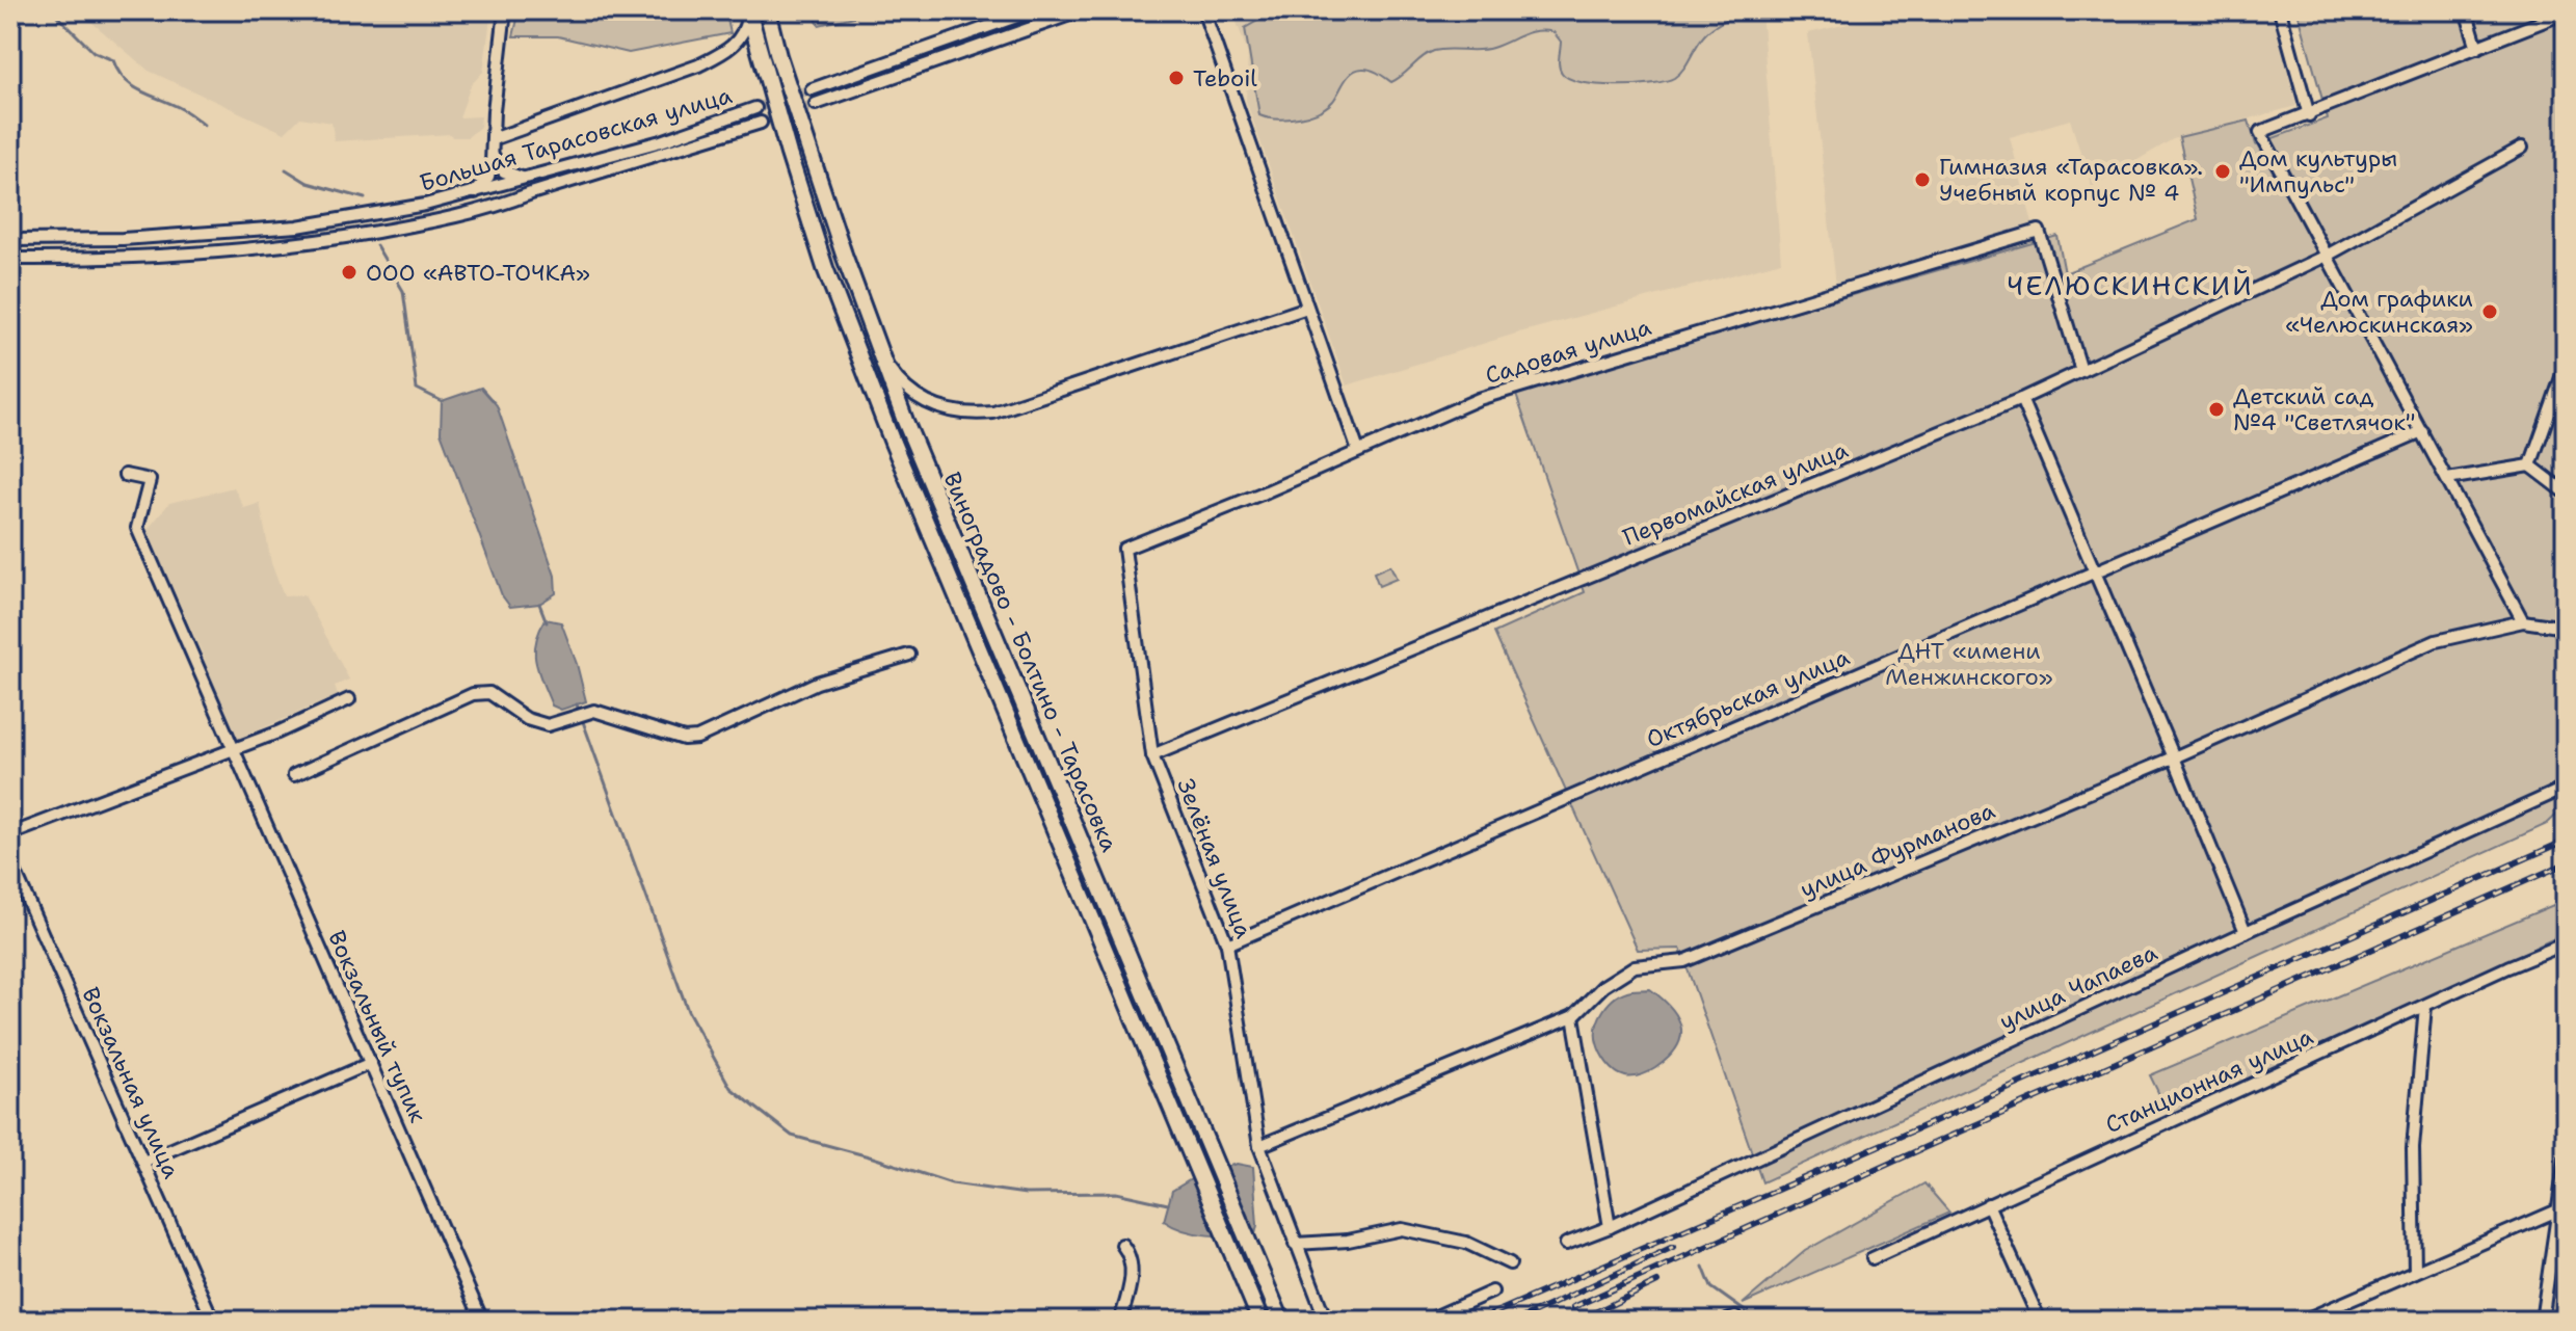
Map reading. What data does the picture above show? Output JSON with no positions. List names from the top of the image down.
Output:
{
  "streets": {
    "main road": ["Виноградово - Болтино - Тарасовка"],
    "street": [
      "Большая Тарасовская улица",
      "Садовая улица",
      "Первомайская улица",
      "Октябрьская улица",
      "улица Фурманова",
      "Зелёная улица",
      "улица Чапаева",
      "Вокзальный тупик",
      "Станционная улица",
      "Вокзальная улица"
    ]
  },
  "crossings": [
    ["Садовая улица", "Первомайская улица"],
    ["Садовая улица", "Зелёная улица"],
    ["Первомайская улица", "Зелёная улица"],
    ["Октябрьская улица", "Зелёная улица"],
    ["улица Фурманова", "Зелёная улица"]
  ],
  "districts": ["ЧЕЛЮСКИНСКИЙ"],
  "parks": ["ДНТ «имени Менжинского»"],
  "places": [
    "Teboil",
    "Дом культуры \"Импульс\"",
    "Гимназия «Тарасовка». Учебный корпус № 4",
    "ООО «АВТО-ТОЧКА»",
    "Дом графики «Челюскинская»",
    "Детский сад №4 \"Светлячок\""
  ]
}
